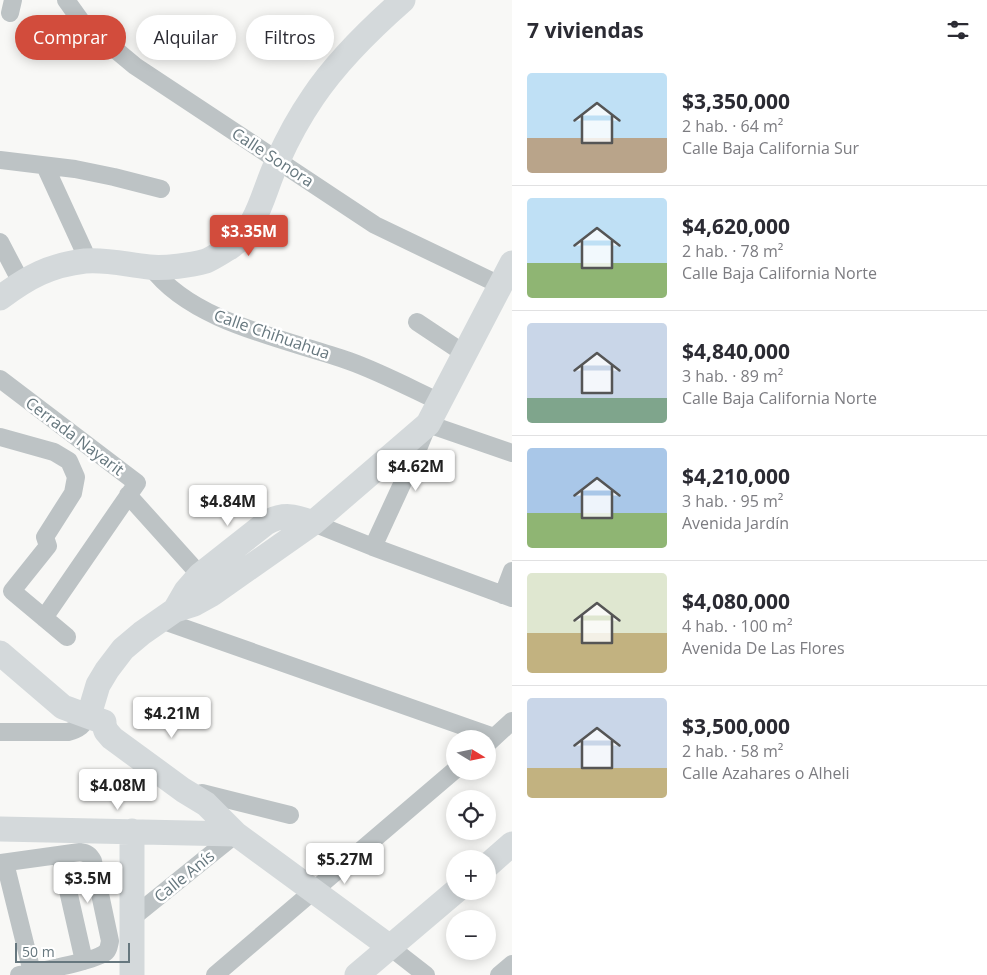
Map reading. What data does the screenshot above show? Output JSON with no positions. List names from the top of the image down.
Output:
{
  "streets": {
    "street": [
      "Calle Sonora",
      "Calle Chihuahua",
      "Cerrada Nayarit",
      "Calle Anís"
    ]
  },
  "scale_bar": "50 m",
  "north": "right",
  "page": {
    "heading": "7 viviendas",
    "chip": ["Comprar", "Alquilar", "Filtros"],
    "list": [
      {
        "name": "$3,350,000",
        "note": "2 hab. · 64 m² · Calle Baja California Sur"
      },
      {
        "name": "$4,620,000",
        "note": "2 hab. · 78 m² · Calle Baja California Norte"
      },
      {
        "name": "$4,840,000",
        "note": "3 hab. · 89 m² · Calle Baja California Norte"
      },
      {
        "name": "$4,210,000",
        "note": "3 hab. · 95 m² · Avenida Jardín"
      },
      {
        "name": "$4,080,000",
        "note": "4 hab. · 100 m² · Avenida De Las Flores"
      },
      {
        "name": "$3,500,000",
        "note": "2 hab. · 58 m² · Calle Azahares o Alheli"
      }
    ],
    "price": [
      "$3.35M",
      "$4.62M",
      "$4.84M",
      "$4.21M",
      "$4.08M",
      "$5.27M",
      "$3.5M"
    ],
    "map_buttons": ["+", "−"],
    "scale": "50 m"
  }
}
